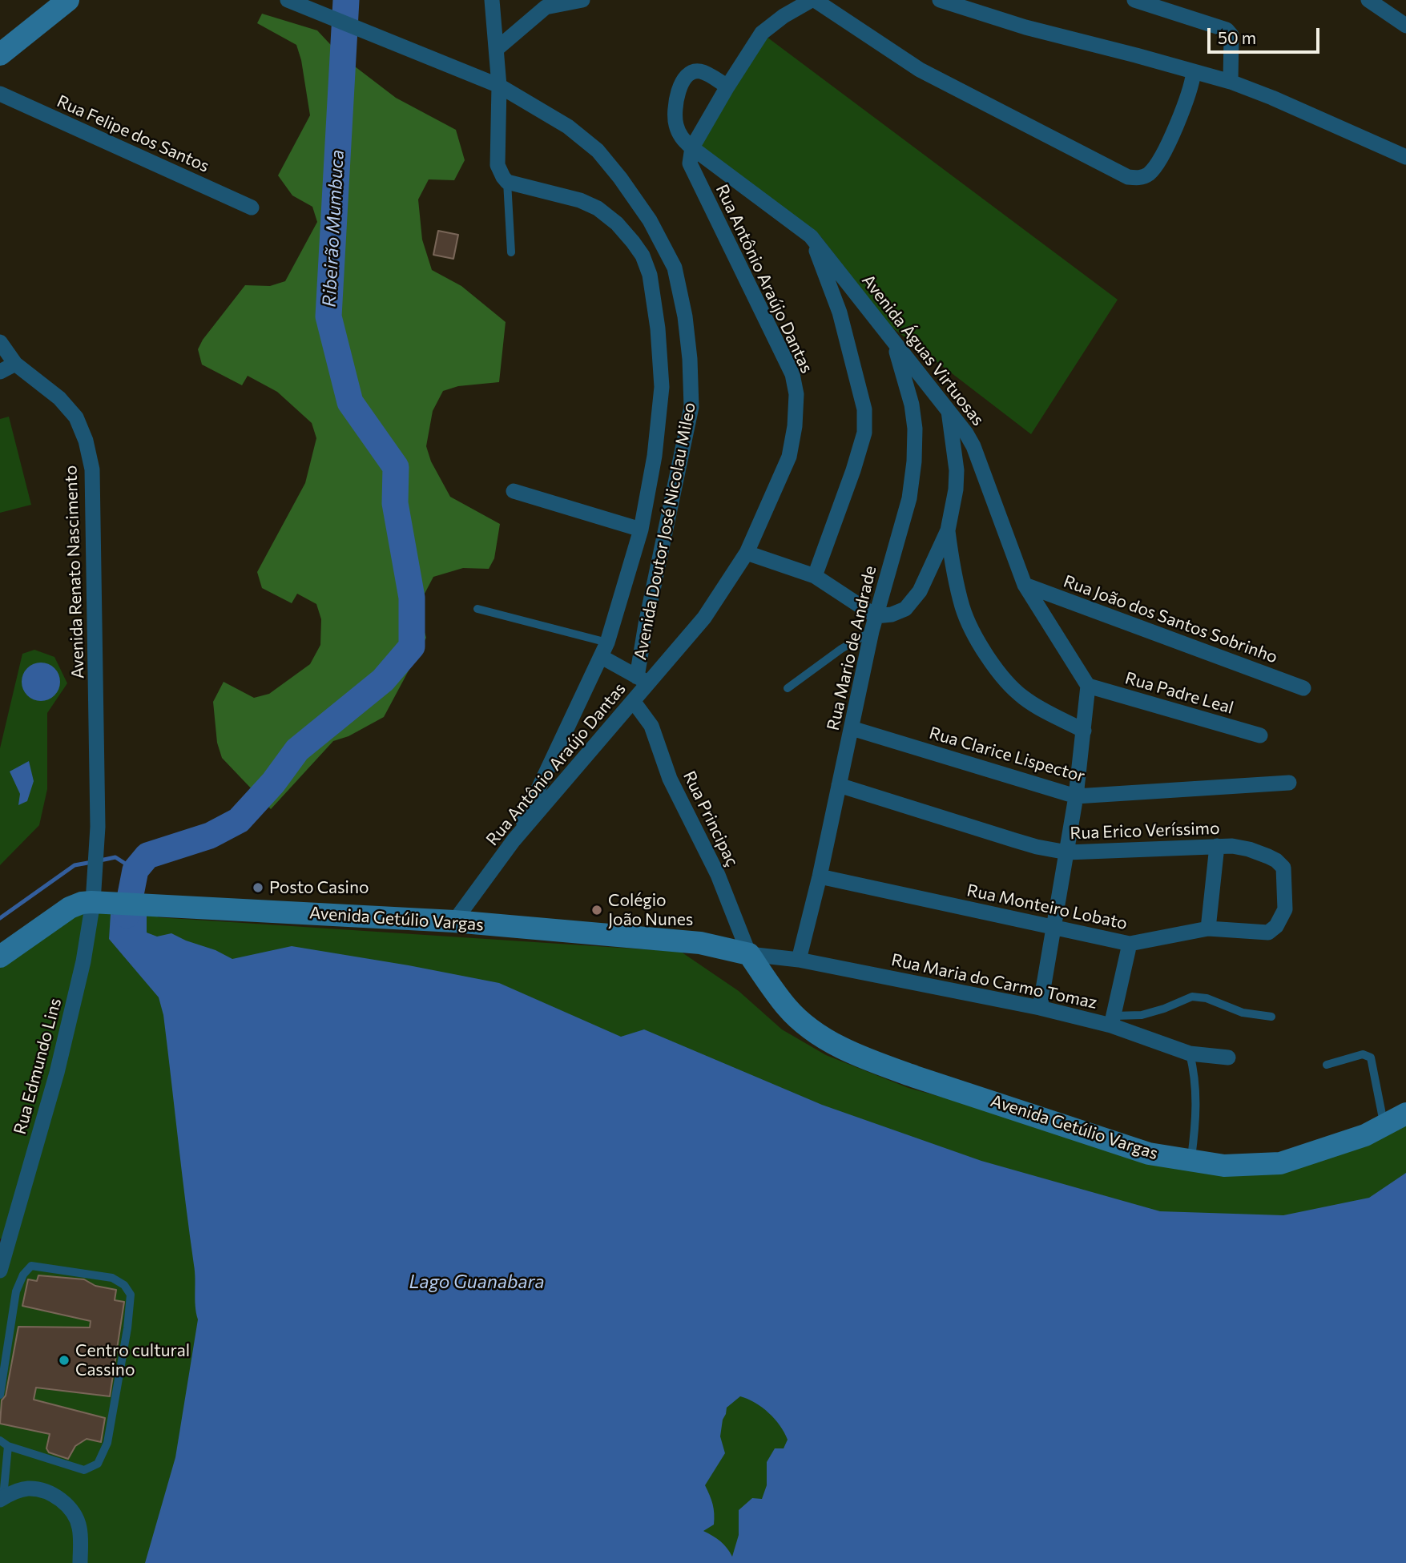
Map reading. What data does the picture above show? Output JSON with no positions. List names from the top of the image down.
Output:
{
  "streets": {
    "main road": ["Avenida Getúlio Vargas"],
    "street": [
      "Rua Felipe dos Santos",
      "Rua Antônio Araújo Dantas",
      "Avenida Águas Virtuosas",
      "Avenida Doutor José Nicolau Mileo",
      "Avenida Renato Nascimento",
      "Rua João dos Santos Sobrinho",
      "Rua Mario de Andrade",
      "Rua Padre Leal",
      "Rua Clarice Lispector",
      "Rua Principaç",
      "Rua Erico Veríssimo",
      "Rua Monteiro Lobato",
      "Rua Maria do Carmo Tomaz",
      "Rua Edmundo Lins"
    ]
  },
  "crossings": [
    ["Rua Antônio Araújo Dantas", "Avenida Águas Virtuosas"],
    ["Rua Antônio Araújo Dantas", "Avenida Doutor José Nicolau Mileo"],
    ["Rua Antônio Araújo Dantas", "Rua Principaç"],
    ["Rua Antônio Araújo Dantas", "Avenida Getúlio Vargas"],
    ["Avenida Águas Virtuosas", "Rua João dos Santos Sobrinho"],
    ["Avenida Águas Virtuosas", "Rua Mario de Andrade"],
    ["Avenida Águas Virtuosas", "Rua Padre Leal"],
    ["Avenida Renato Nascimento", "Rua Edmundo Lins"],
    ["Rua Mario de Andrade", "Rua Clarice Lispector"],
    ["Rua Mario de Andrade", "Rua Erico Veríssimo"],
    ["Rua Mario de Andrade", "Rua Monteiro Lobato"],
    ["Rua Mario de Andrade", "Rua Maria do Carmo Tomaz"],
    ["Rua Principaç", "Avenida Getúlio Vargas"],
    ["Rua Principaç", "Rua Maria do Carmo Tomaz"],
    ["Rua Erico Veríssimo", "Rua Monteiro Lobato"],
    ["Avenida Getúlio Vargas", "Rua Maria do Carmo Tomaz"],
    ["Avenida Getúlio Vargas", "Rua Edmundo Lins"]
  ],
  "water": ["Ribeirão Mumbuca", "Lago Guanabara"],
  "places": ["Posto Casino", "Colégio João Nunes", "Centro cultural Cassino"],
  "scale_bar": "50 m"
}
